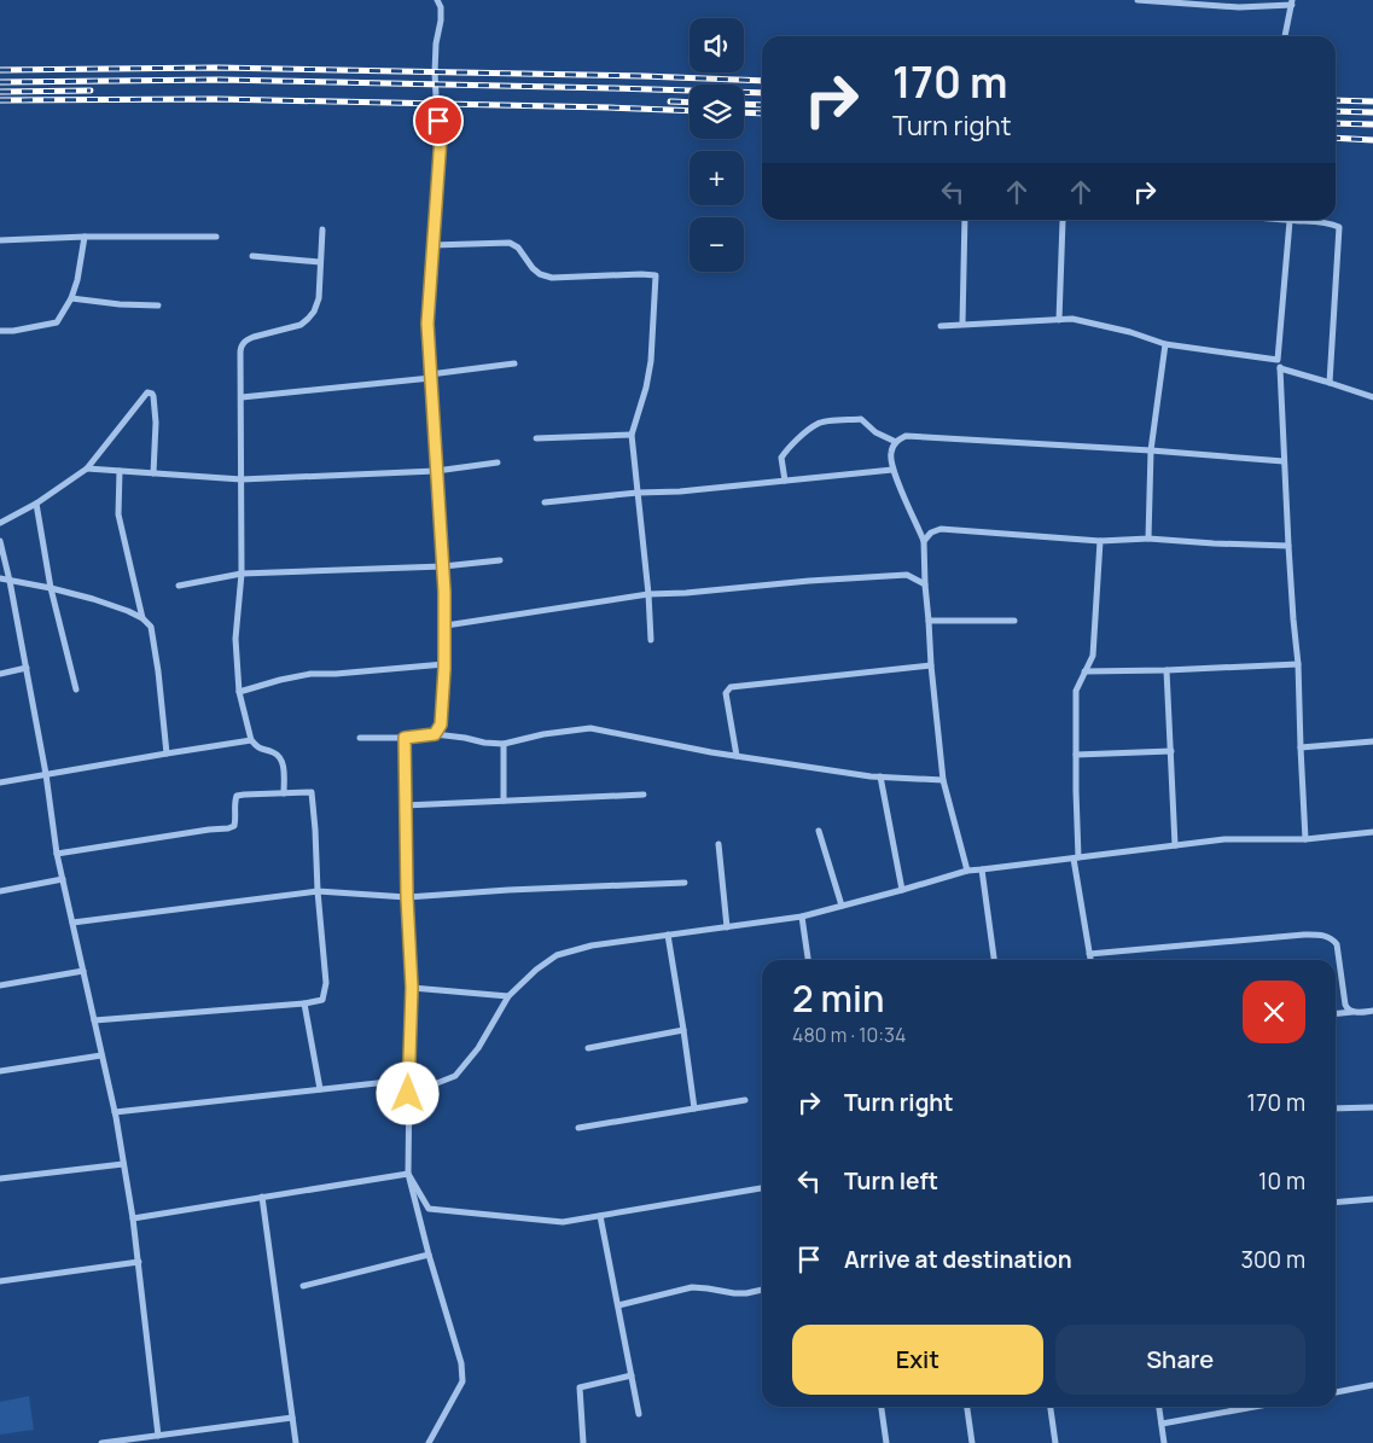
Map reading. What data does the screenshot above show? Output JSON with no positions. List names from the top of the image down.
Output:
{
  "page": {
    "map_buttons": ["+", "−"],
    "turn": ["170 m", "Turn right"],
    "heading": ["2 min", "480 m · 10:34"],
    "list": [
      {
        "name": "Turn right",
        "value": "170 m"
      },
      {
        "name": "Turn left",
        "value": "10 m"
      },
      {
        "name": "Arrive at destination",
        "value": "300 m"
      }
    ],
    "buttons": ["Exit", "Share"]
  }
}
